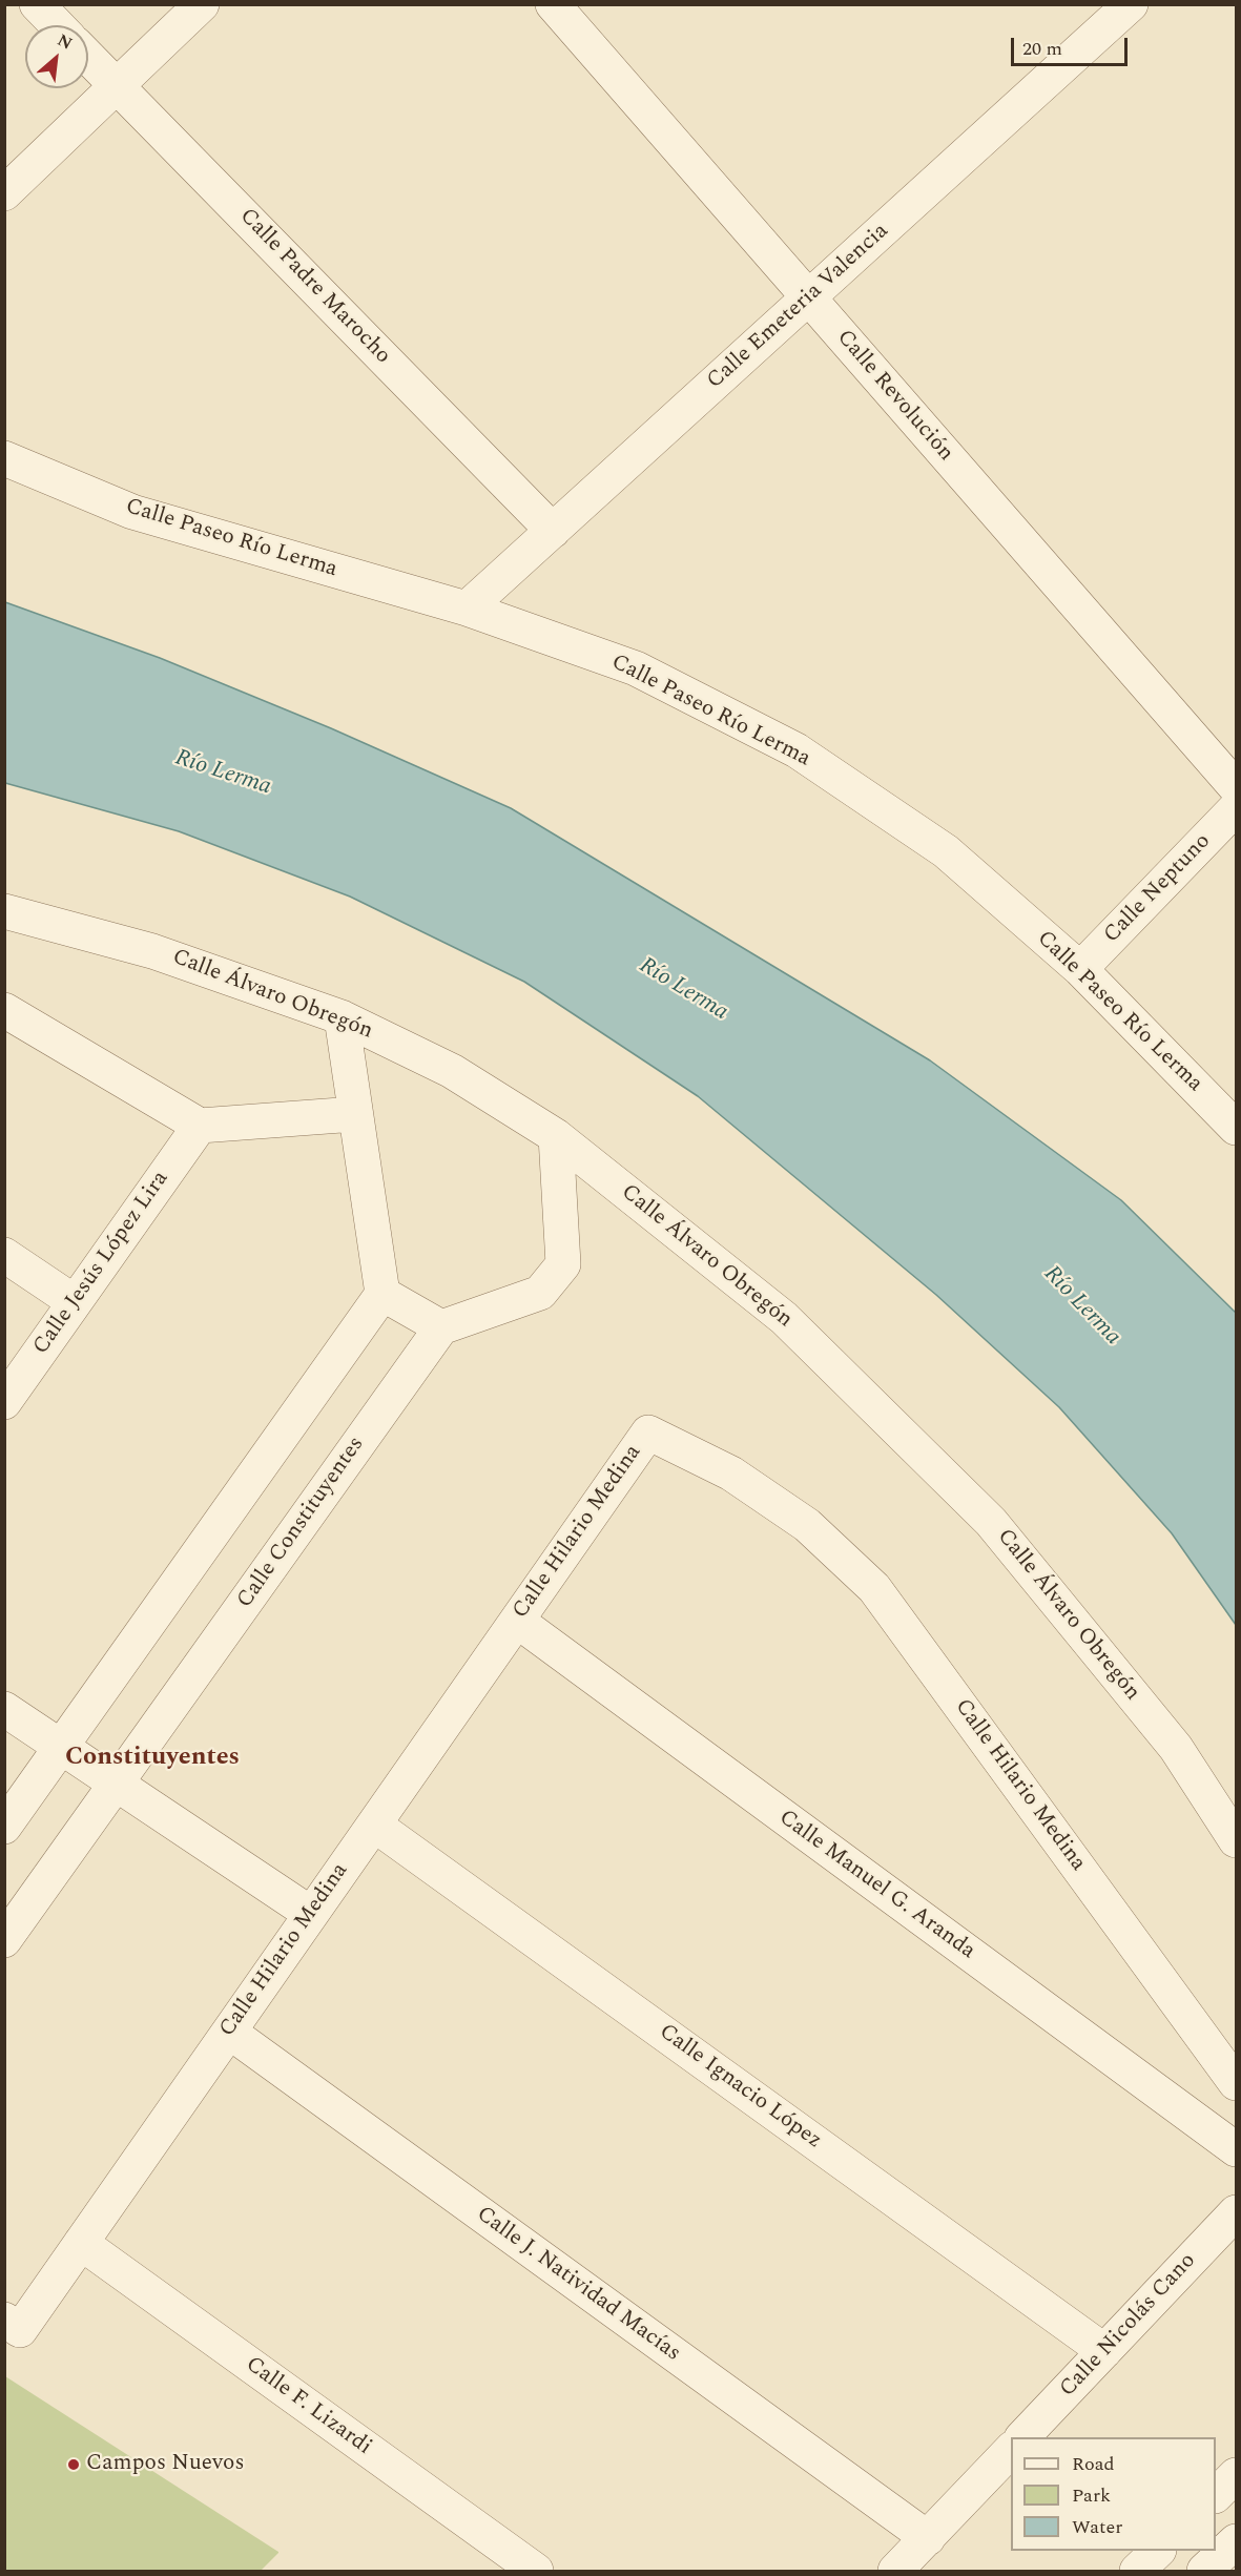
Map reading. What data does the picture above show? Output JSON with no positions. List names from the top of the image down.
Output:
{
  "streets": {
    "street": [
      "Calle Padre Marocho",
      "Calle Emeteria Valencia",
      "Calle Revolución",
      "Calle Paseo Río Lerma",
      "Calle Neptuno",
      "Calle Álvaro Obregón",
      "Calle Jesús López Lira",
      "Calle Constituyentes",
      "Calle Hilario Medina",
      "Calle Manuel G. Aranda",
      "Calle Ignacio López",
      "Calle J. Natividad Macías",
      "Calle Nicolás Cano",
      "Calle F. Lizardi"
    ]
  },
  "crossings": [
    ["Calle Padre Marocho", "Calle Emeteria Valencia"],
    ["Calle Emeteria Valencia", "Calle Revolución"],
    ["Calle Emeteria Valencia", "Calle Paseo Río Lerma"],
    ["Calle Paseo Río Lerma", "Calle Neptuno"],
    ["Calle Hilario Medina", "Calle Manuel G. Aranda"],
    ["Calle Hilario Medina", "Calle Ignacio López"],
    ["Calle Hilario Medina", "Calle J. Natividad Macías"],
    ["Calle Hilario Medina", "Calle F. Lizardi"],
    ["Calle Ignacio López", "Calle Nicolás Cano"]
  ],
  "districts": ["Constituyentes"],
  "water": ["Río Lerma"],
  "places": ["Campos Nuevos"],
  "legend": ["Road", "Park", "Water"],
  "scale_bar": "20 m",
  "north": "top right"
}
